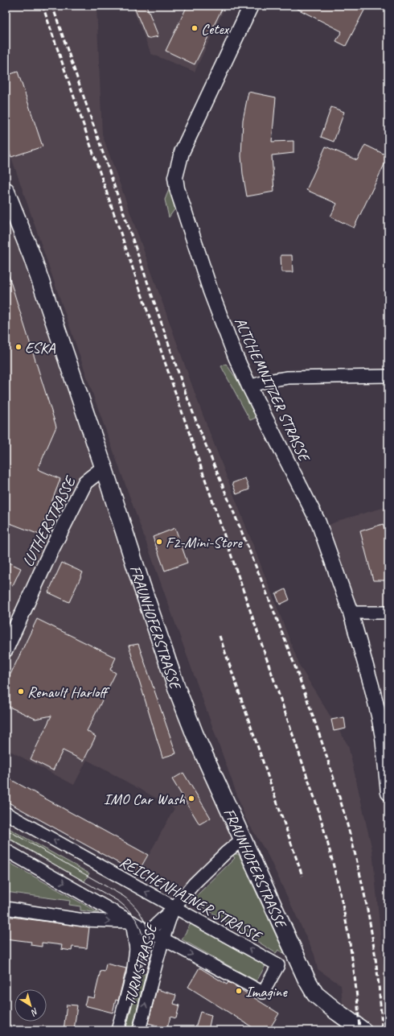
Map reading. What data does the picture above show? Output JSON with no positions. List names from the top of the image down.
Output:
{
  "streets": {
    "main road": ["FRAUNHOFERSTRASSE"],
    "street": [
      "ALTCHEMNITZER STRASSE",
      "LUTHERSTRASSE",
      "REICHENHAINER STRASSE",
      "TURNSTRASSE"
    ]
  },
  "crossings": [
    ["LUTHERSTRASSE", "FRAUNHOFERSTRASSE"],
    ["FRAUNHOFERSTRASSE", "TURNSTRASSE"],
    ["REICHENHAINER STRASSE", "TURNSTRASSE"]
  ],
  "places": [
    "Cetex",
    "ESKA",
    "F2-Mini-Store",
    "Renault Harloff",
    "IMO Car Wash",
    "Imagine"
  ],
  "north": "bottom right"
}
